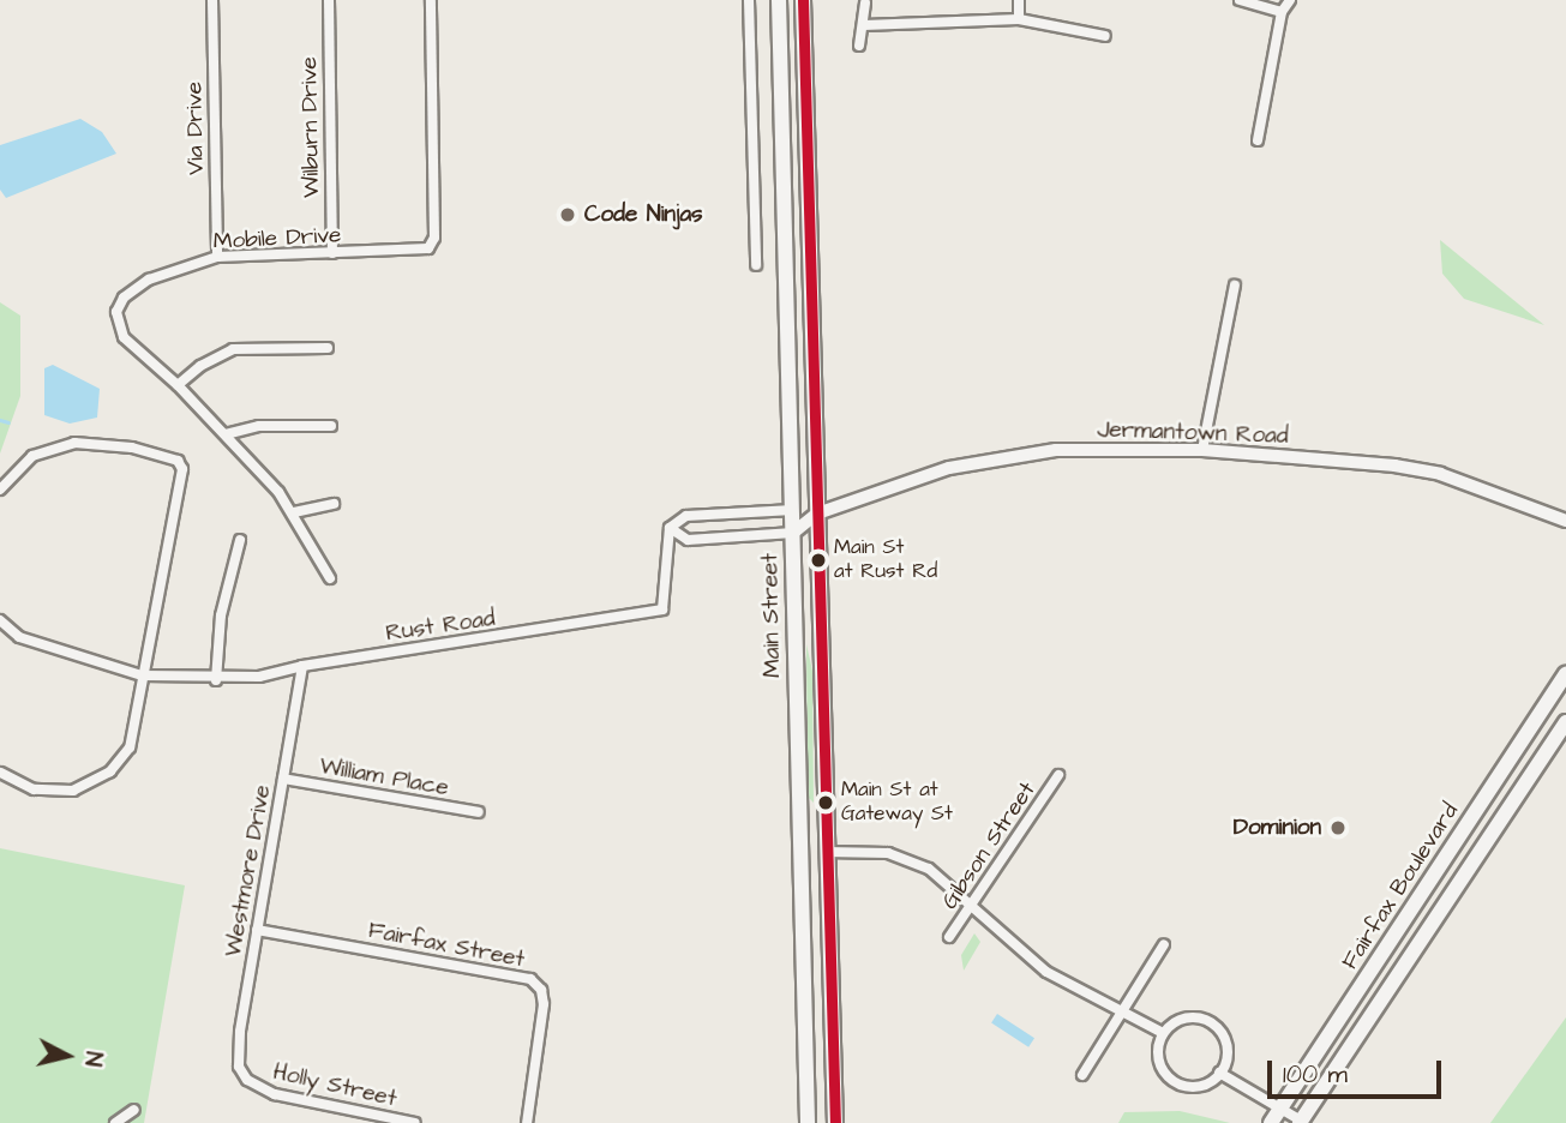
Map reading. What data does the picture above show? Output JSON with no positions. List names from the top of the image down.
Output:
{
  "streets": {
    "main road": ["Jermantown Road", "Main Street", "Fairfax Boulevard"],
    "street": [
      "Wilburn Drive",
      "Via Drive",
      "Mobile Drive",
      "Rust Road",
      "William Place",
      "Gibson Street",
      "Westmore Drive",
      "Fairfax Street",
      "Holly Street"
    ]
  },
  "crossings": [
    ["Wilburn Drive", "Mobile Drive"],
    ["Via Drive", "Mobile Drive"],
    ["Jermantown Road", "Main Street"],
    ["Rust Road", "Westmore Drive"],
    ["William Place", "Westmore Drive"],
    ["Westmore Drive", "Fairfax Street"],
    ["Westmore Drive", "Holly Street"]
  ],
  "places": [
    "Code Ninjas",
    "Main St at Rust Rd",
    "Main St at Gateway St",
    "Dominion"
  ],
  "scale_bar": "100 m",
  "north": "right"
}
